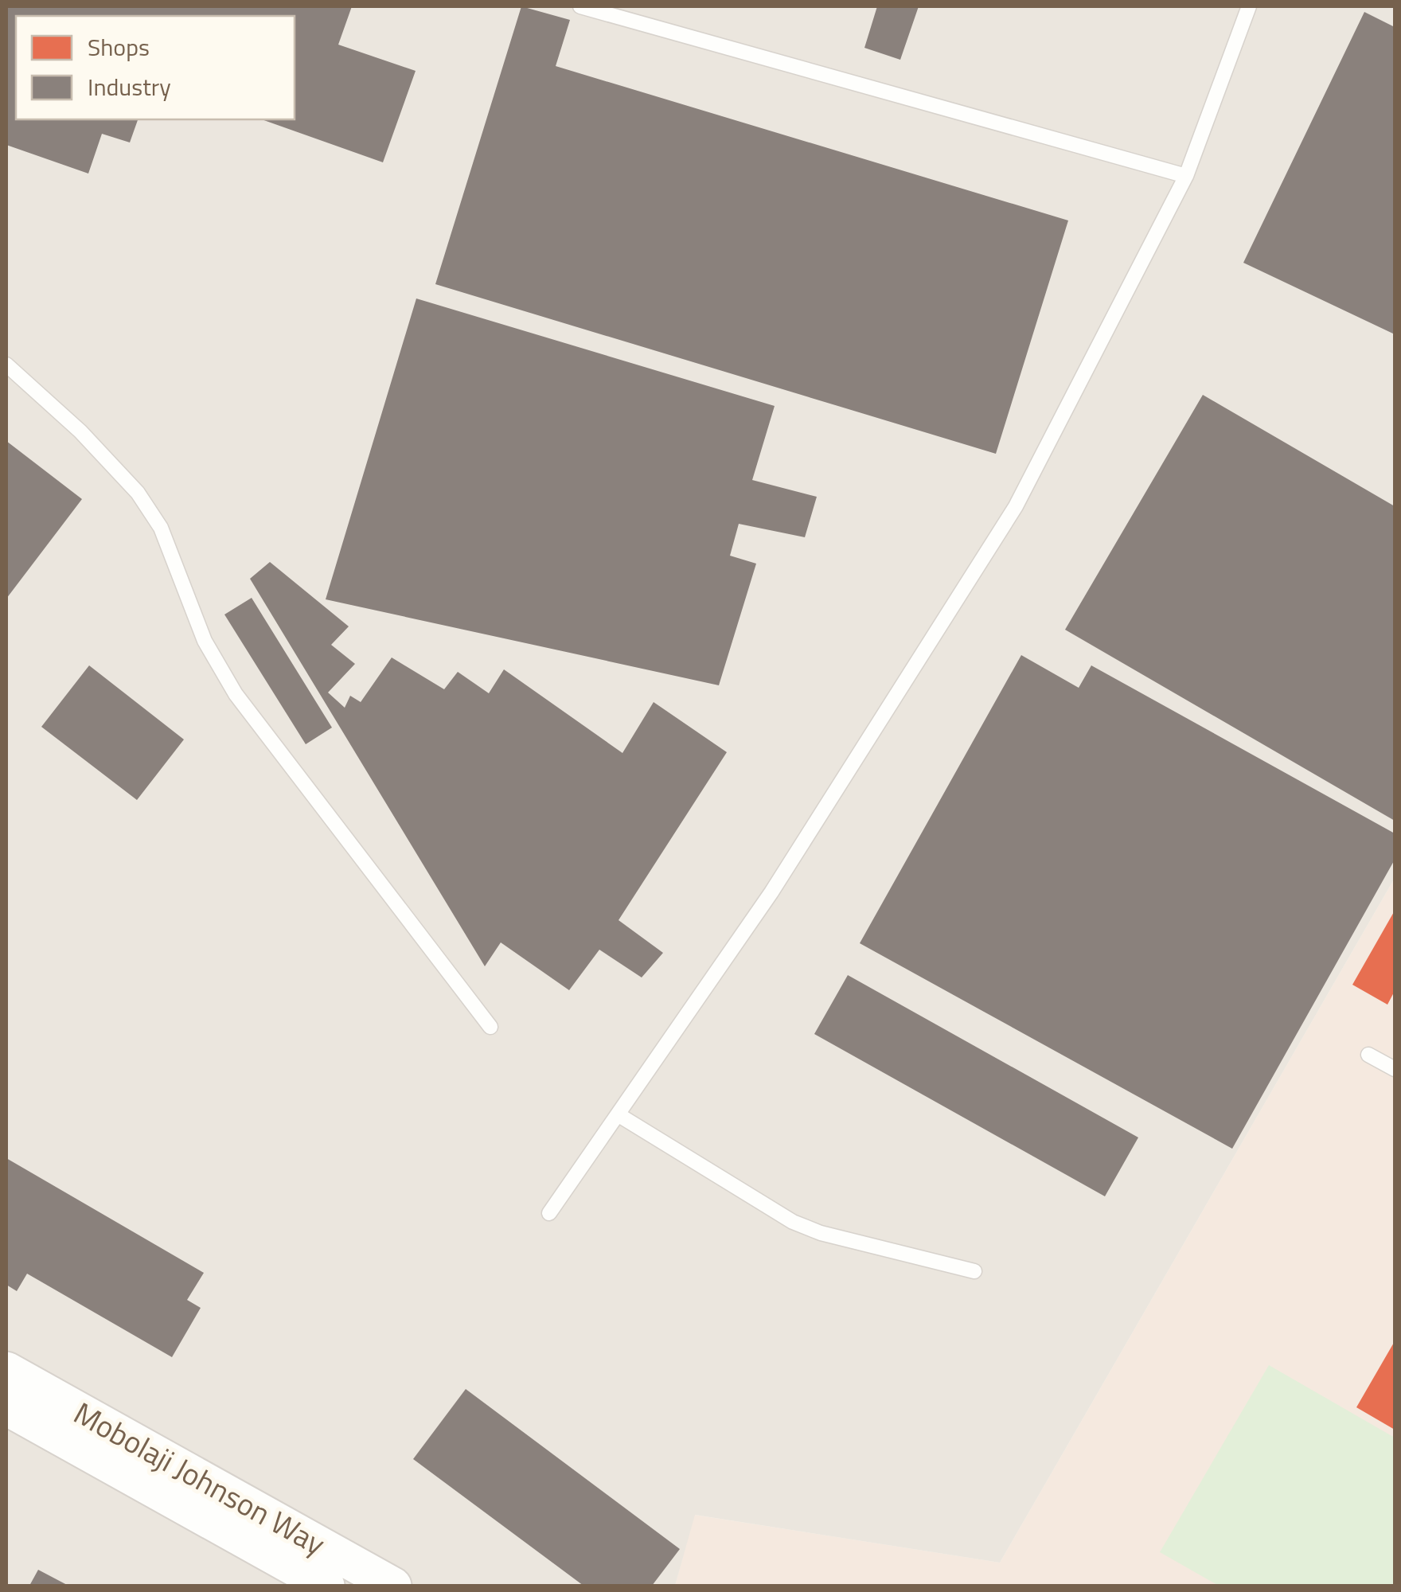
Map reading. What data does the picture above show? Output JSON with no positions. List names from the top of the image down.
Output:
{
  "streets": {
    "street": ["Mobolaji Johnson Way"]
  },
  "legend": ["Shops", "Industry"]
}
